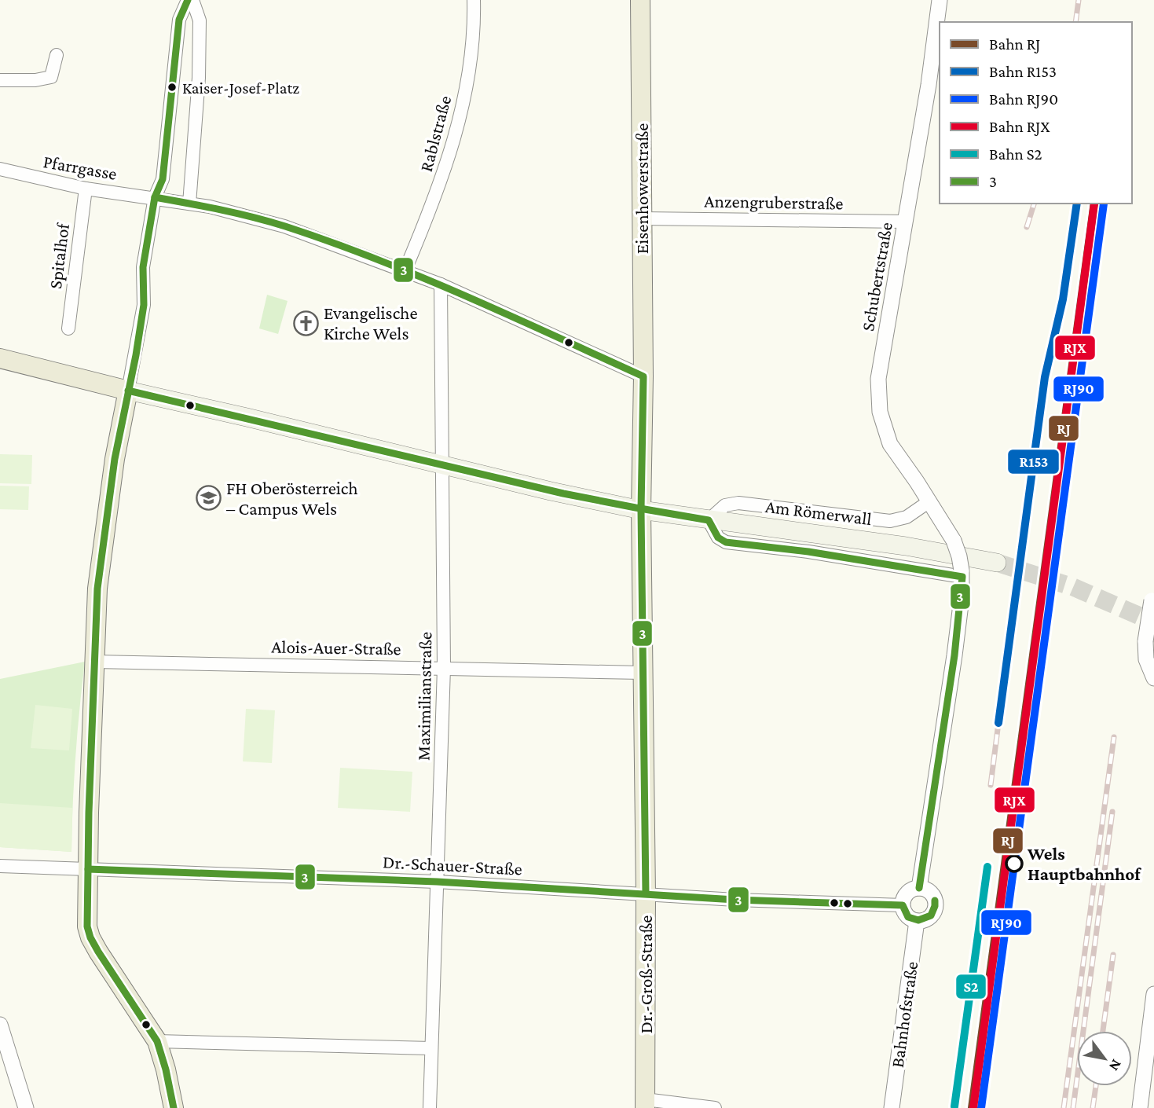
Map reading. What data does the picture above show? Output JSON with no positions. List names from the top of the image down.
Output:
{
  "streets": {
    "main road": ["Eisenhowerstraße", "Am Römerwall", "Dr.-Groß-Straße"],
    "street": [
      "Rablstraße",
      "Pfarrgasse",
      "Anzengruberstraße",
      "Spitalhof",
      "Schubertstraße",
      "Alois-Auer-Straße",
      "Maximilianstraße",
      "Dr.-Schauer-Straße",
      "Bahnhofstraße"
    ]
  },
  "crossings": [
    ["Pfarrgasse", "Spitalhof"],
    ["Eisenhowerstraße", "Anzengruberstraße"],
    ["Anzengruberstraße", "Schubertstraße"],
    ["Schubertstraße", "Am Römerwall"],
    ["Am Römerwall", "Maximilianstraße"],
    ["Am Römerwall", "Dr.-Groß-Straße"],
    ["Alois-Auer-Straße", "Maximilianstraße"],
    ["Alois-Auer-Straße", "Dr.-Groß-Straße"],
    ["Maximilianstraße", "Dr.-Schauer-Straße"],
    ["Dr.-Schauer-Straße", "Dr.-Groß-Straße"],
    ["Dr.-Schauer-Straße", "Bahnhofstraße"]
  ],
  "places": {
    "other": ["Kaiser-Josef-Platz", "Wels Hauptbahnhof"],
    "church": ["Evangelische Kirche Wels"],
    "school or university": ["FH Oberösterreich – Campus Wels"]
  },
  "lines": [
    "transit line 3",
    "rail line RJ",
    "rail line R153",
    "rail line RJ90",
    "rail line RJX",
    "rail line S2"
  ],
  "legend": [
    "Bahn RJ",
    "Bahn R153",
    "Bahn RJ90",
    "Bahn RJX",
    "Bahn S2",
    "3"
  ],
  "north": "bottom right"
}
